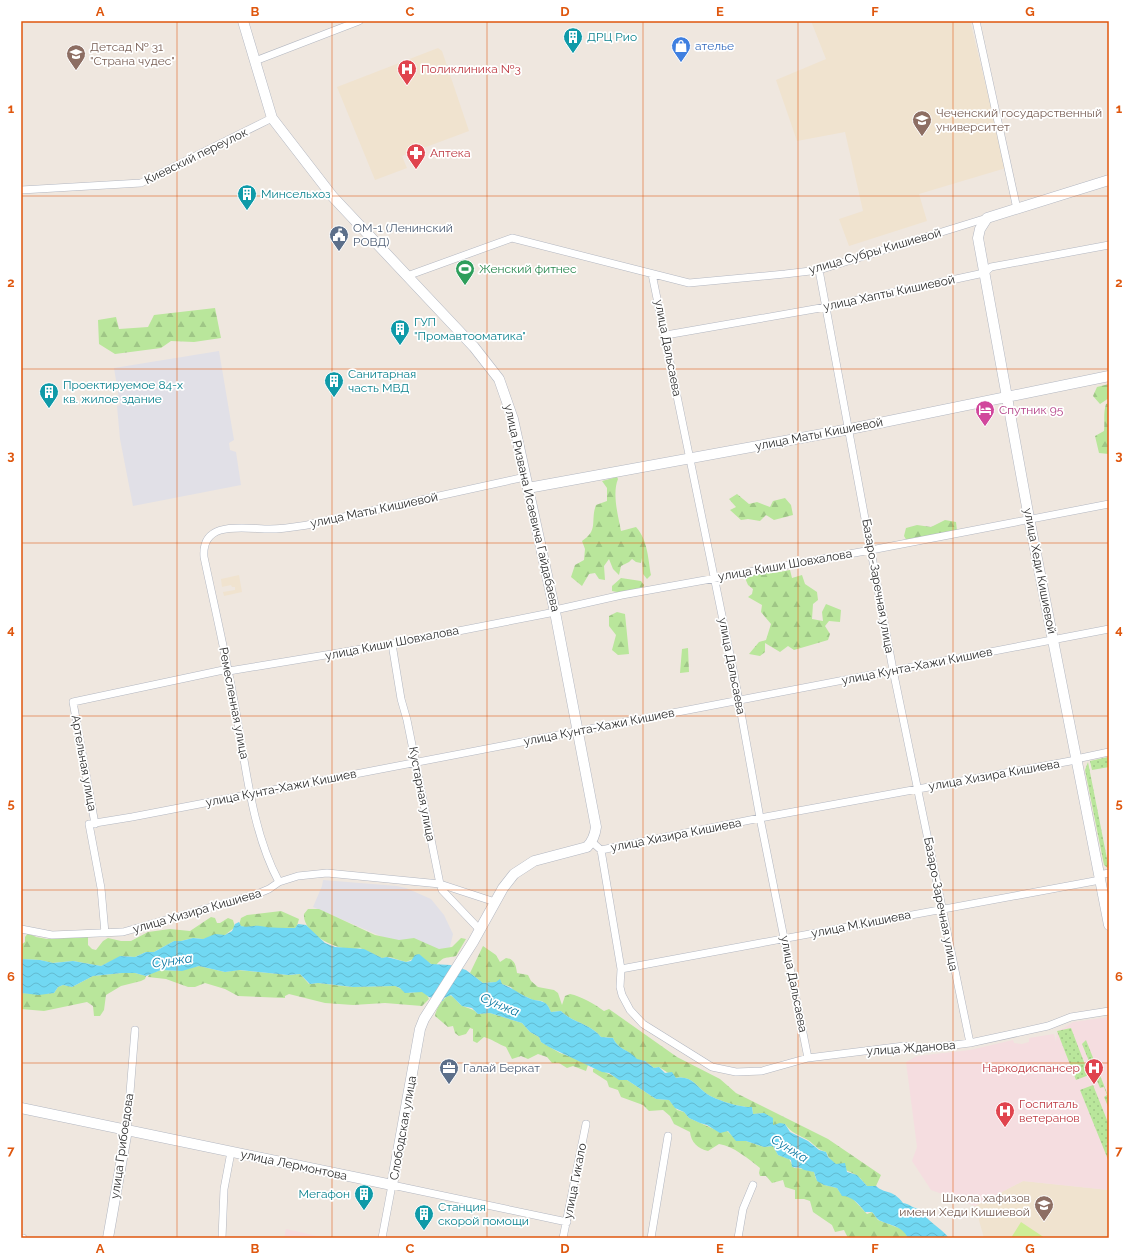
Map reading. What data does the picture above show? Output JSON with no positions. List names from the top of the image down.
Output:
{
  "streets": {
    "street": [
      "Киевский переулок",
      "улица Субры Кишиевой",
      "улица Хапты Кишиевой",
      "улица Дальсаева",
      "улица Маты Кишиевой",
      "улица Ризвана Исаевича Гайдабаева",
      "улица Киши Шовхалова",
      "улица Хеди Кишиевой",
      "Базаро-Заречная улица",
      "улица Кунта-Хажи Кишиев",
      "Ремесленная улица",
      "Артельная улица",
      "улица Хизира Кишиева",
      "Кустарная улица",
      "улица М.Кишиева",
      "улица Жданова",
      "Слободская улица",
      "улица Грибоедова",
      "улица Лермонтова",
      "улица Гикало"
    ]
  },
  "crossings": [
    ["Киевский переулок", "улица Ризвана Исаевича Гайдабаева"],
    ["улица Субры Кишиевой", "улица Дальсаева"],
    ["улица Субры Кишиевой", "улица Ризвана Исаевича Гайдабаева"],
    ["улица Субры Кишиевой", "улица Хеди Кишиевой"],
    ["улица Субры Кишиевой", "Базаро-Заречная улица"],
    ["улица Хапты Кишиевой", "улица Дальсаева"],
    ["улица Хапты Кишиевой", "улица Хеди Кишиевой"],
    ["улица Хапты Кишиевой", "Базаро-Заречная улица"],
    ["улица Дальсаева", "улица Маты Кишиевой"],
    ["улица Дальсаева", "улица Киши Шовхалова"],
    ["улица Дальсаева", "улица Кунта-Хажи Кишиев"],
    ["улица Дальсаева", "улица Хизира Кишиева"],
    ["улица Дальсаева", "улица М.Кишиева"],
    ["улица Дальсаева", "улица Жданова"],
    ["улица Маты Кишиевой", "улица Ризвана Исаевича Гайдабаева"],
    ["улица Маты Кишиевой", "улица Хеди Кишиевой"],
    ["улица Маты Кишиевой", "Базаро-Заречная улица"],
    ["улица Маты Кишиевой", "Ремесленная улица"],
    ["улица Ризвана Исаевича Гайдабаева", "улица Киши Шовхалова"],
    ["улица Ризвана Исаевича Гайдабаева", "улица Кунта-Хажи Кишиев"],
    ["улица Ризвана Исаевича Гайдабаева", "улица Хизира Кишиева"],
    ["улица Киши Шовхалова", "улица Хеди Кишиевой"],
    ["улица Киши Шовхалова", "Базаро-Заречная улица"],
    ["улица Киши Шовхалова", "Ремесленная улица"],
    ["улица Киши Шовхалова", "Артельная улица"],
    ["улица Киши Шовхалова", "Кустарная улица"],
    ["улица Хеди Кишиевой", "улица Кунта-Хажи Кишиев"],
    ["улица Хеди Кишиевой", "улица Хизира Кишиева"],
    ["улица Хеди Кишиевой", "улица М.Кишиева"],
    ["Базаро-Заречная улица", "улица Кунта-Хажи Кишиев"],
    ["Базаро-Заречная улица", "улица Хизира Кишиева"],
    ["Базаро-Заречная улица", "улица М.Кишиева"],
    ["Базаро-Заречная улица", "улица Жданова"],
    ["улица Кунта-Хажи Кишиев", "Ремесленная улица"],
    ["улица Кунта-Хажи Кишиев", "Артельная улица"],
    ["улица Кунта-Хажи Кишиев", "Кустарная улица"],
    ["Ремесленная улица", "улица Хизира Кишиева"],
    ["Артельная улица", "улица Хизира Кишиева"],
    ["улица Хизира Кишиева", "Кустарная улица"],
    ["улица Хизира Кишиева", "Слободская улица"],
    ["Кустарная улица", "Слободская улица"],
    ["улица М.Кишиева", "улица Жданова"],
    ["Слободская улица", "улица Лермонтова"],
    ["улица Грибоедова", "улица Лермонтова"],
    ["улица Лермонтова", "улица Гикало"]
  ],
  "water": ["Сунжа"],
  "places": {
    "building": [
      "ДРЦ Рио",
      "Минсельхоз",
      "ГУП \"Промавтооматика\"",
      "Санитарная часть МВД",
      "Проектируемое 84-х кв. жилое здание",
      "Мегафон",
      "Станция скорой помощи"
    ],
    "shop": ["ателье"],
    "school or university": ["Детсад № 31 \"Страна чудес\"", "Чеченский государственный университет", "Школа хафизов имени Хеди Кишиевой"],
    "hospital": ["Поликлиника №3", "Наркодиспансер", "Госпиталь ветеранов"],
    "pharmacy": ["Аптека"],
    "public building": ["ОМ-1 (Ленинский РОВД)"],
    "sports": ["Женский фитнес"],
    "hotel": ["Спутник 95"],
    "office": ["Галай Беркат"]
  },
  "grid": {
    "columns": [
      "A",
      "B",
      "C",
      "D",
      "E",
      "F",
      "G"
    ],
    "rows": [
      "1",
      "2",
      "3",
      "4",
      "5",
      "6",
      "7"
    ]
  }
}
